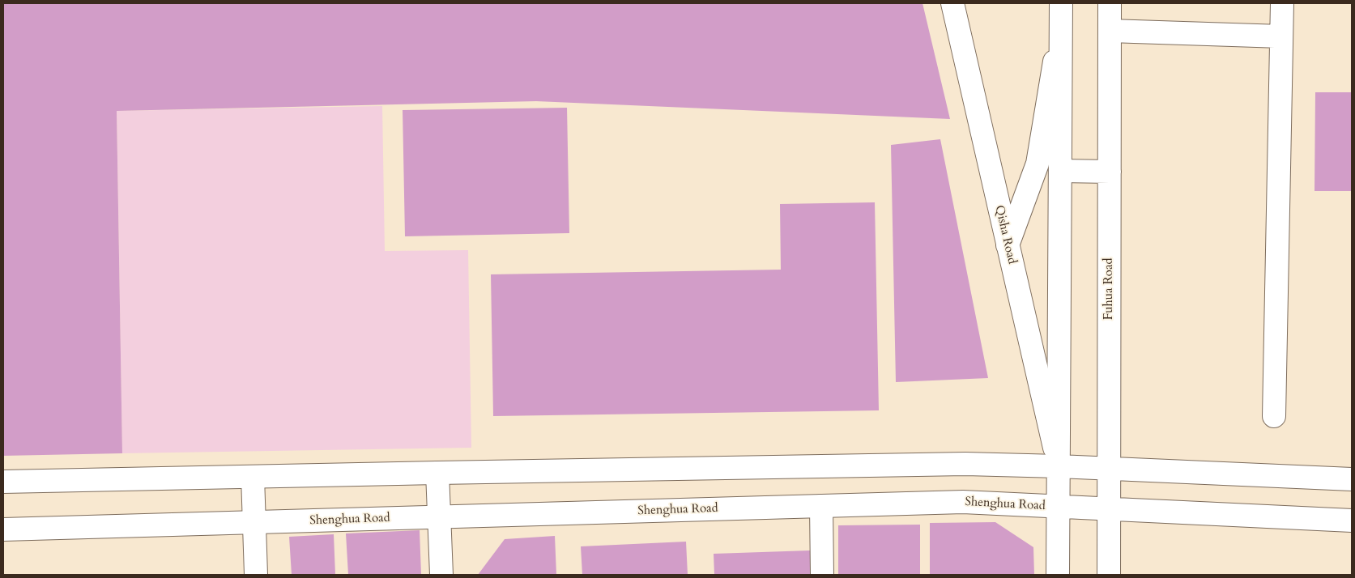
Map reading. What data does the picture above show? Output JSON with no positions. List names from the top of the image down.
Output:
{
  "streets": {
    "main road": ["Qisha Road", "Fuhua Road", "Shenghua Road"]
  },
  "crossings": [
    ["Fuhua Road", "Shenghua Road"]
  ]
}
